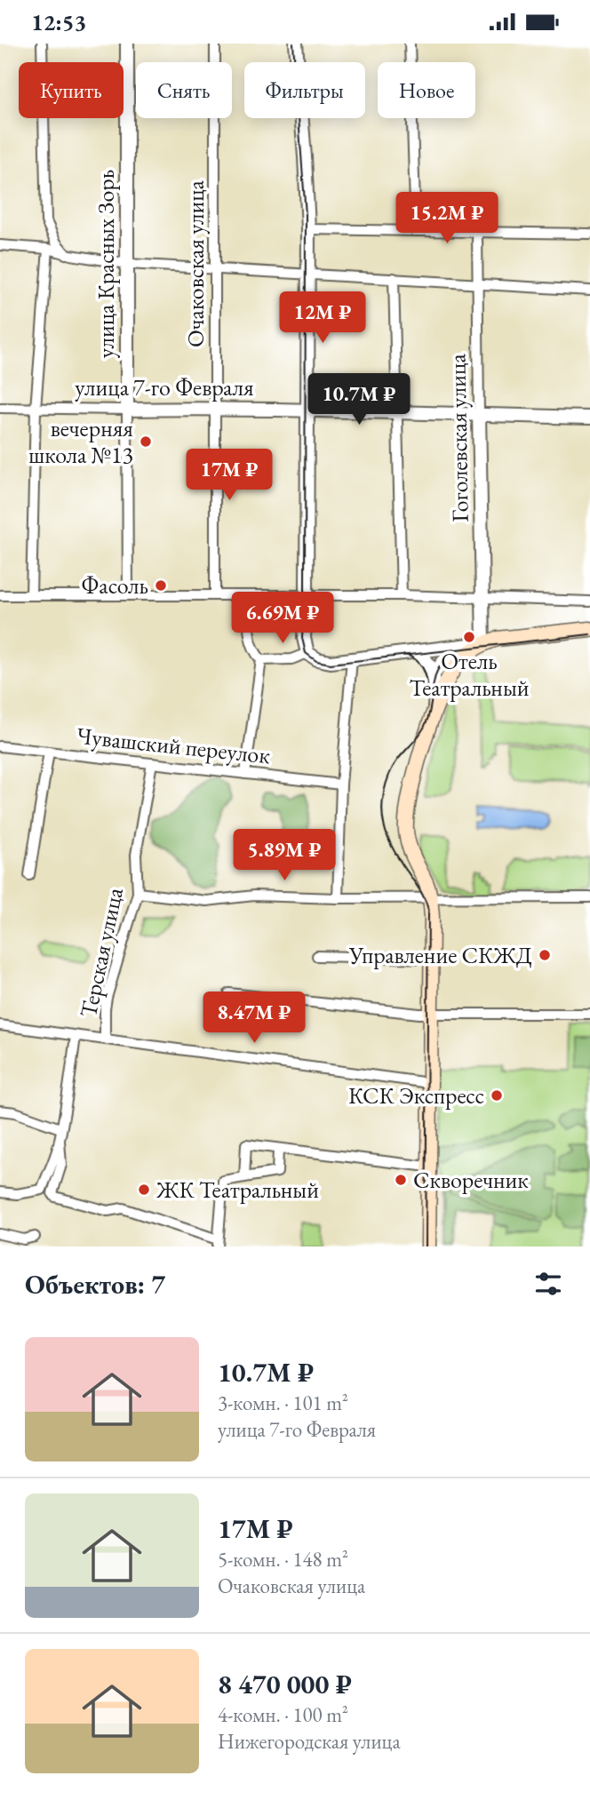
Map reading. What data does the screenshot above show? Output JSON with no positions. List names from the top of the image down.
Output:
{
  "streets": {
    "street": [
      "улица Красных Зорь",
      "Очаковская улица",
      "улица 7-го Февраля",
      "Гоголевская улица",
      "Чувашский переулок",
      "Терская улица"
    ]
  },
  "crossings": [
    ["улица Красных Зорь", "улица 7-го Февраля"],
    ["Очаковская улица", "улица 7-го Февраля"],
    ["улица 7-го Февраля", "Гоголевская улица"],
    ["Чувашский переулок", "Терская улица"]
  ],
  "places": [
    "вечерняя школа №13",
    "Фасоль",
    "Отель Театральный",
    "Управление СКЖД",
    "КСК Экспресс",
    "Скворечник",
    "ЖК Театральный"
  ],
  "page": {
    "status": "12:53",
    "chip": [
      "Купить",
      "Снять",
      "Фильтры",
      "Новое"
    ],
    "price": [
      "15.2M ₽",
      "12M ₽",
      "10.7M ₽",
      "17M ₽",
      "6.69M ₽",
      "5.89M ₽",
      "8.47M ₽"
    ],
    "heading": "Объектов: 7",
    "list": [
      {
        "name": "10.7M ₽",
        "note": "3-комн. · 101 m² · улица 7-го Февраля"
      },
      {
        "name": "17M ₽",
        "note": "5-комн. · 148 m² · Очаковская улица"
      },
      {
        "name": "8 470 000 ₽",
        "note": "4-комн. · 100 m² · Нижегородская улица"
      }
    ]
  }
}
